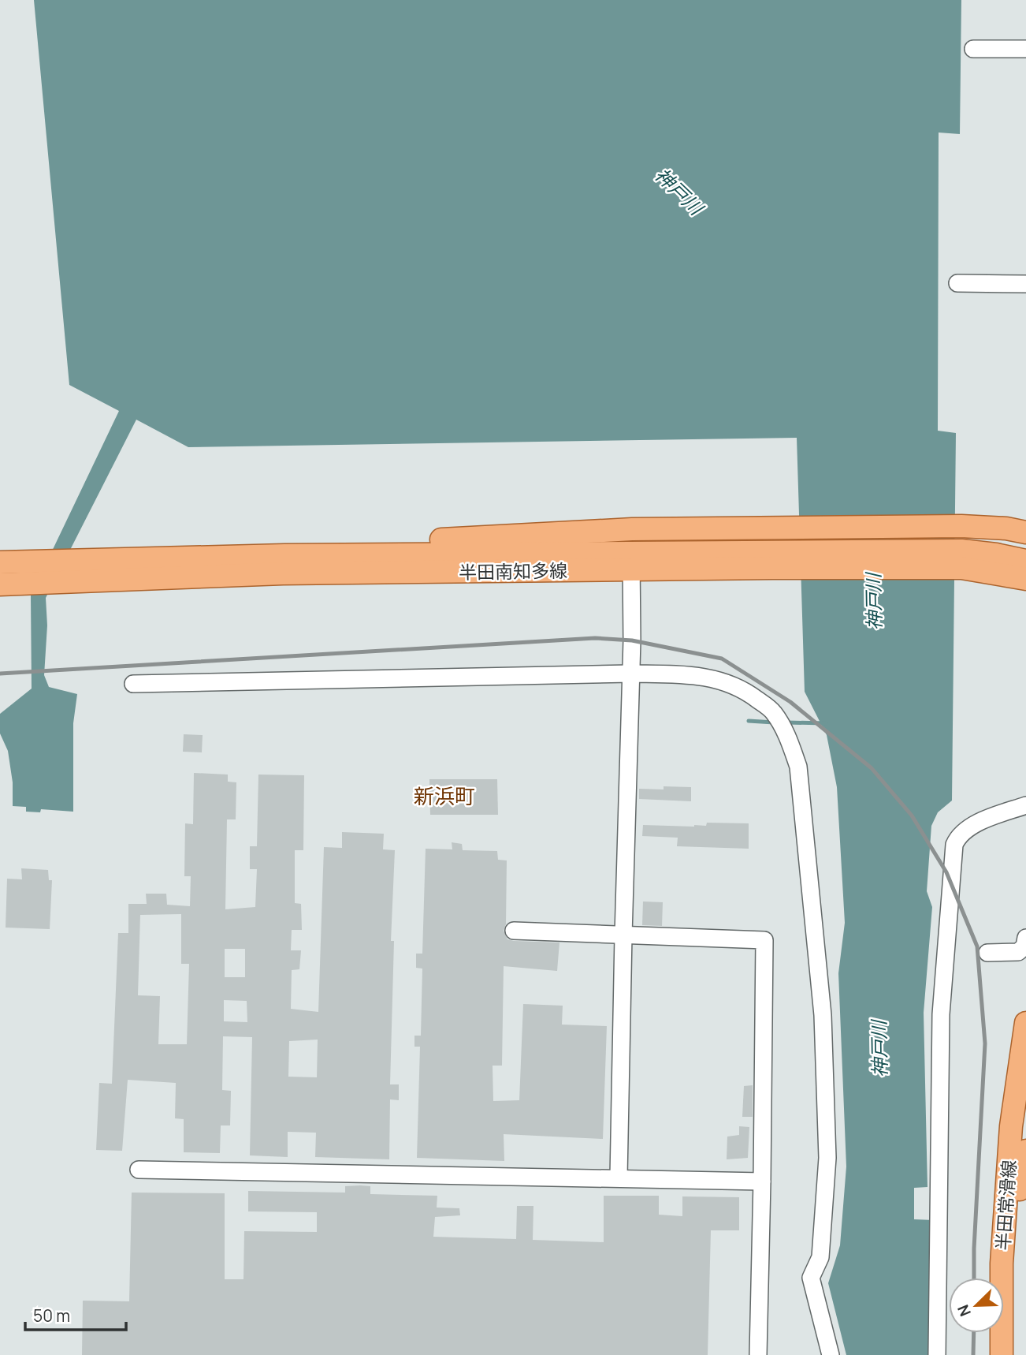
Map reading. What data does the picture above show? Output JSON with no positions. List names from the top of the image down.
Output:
{
  "streets": {
    "main road": ["半田南知多線", "半田常滑線"]
  },
  "districts": ["新浜町"],
  "water": ["神戸川"],
  "scale_bar": "50 m",
  "north": "bottom left"
}
